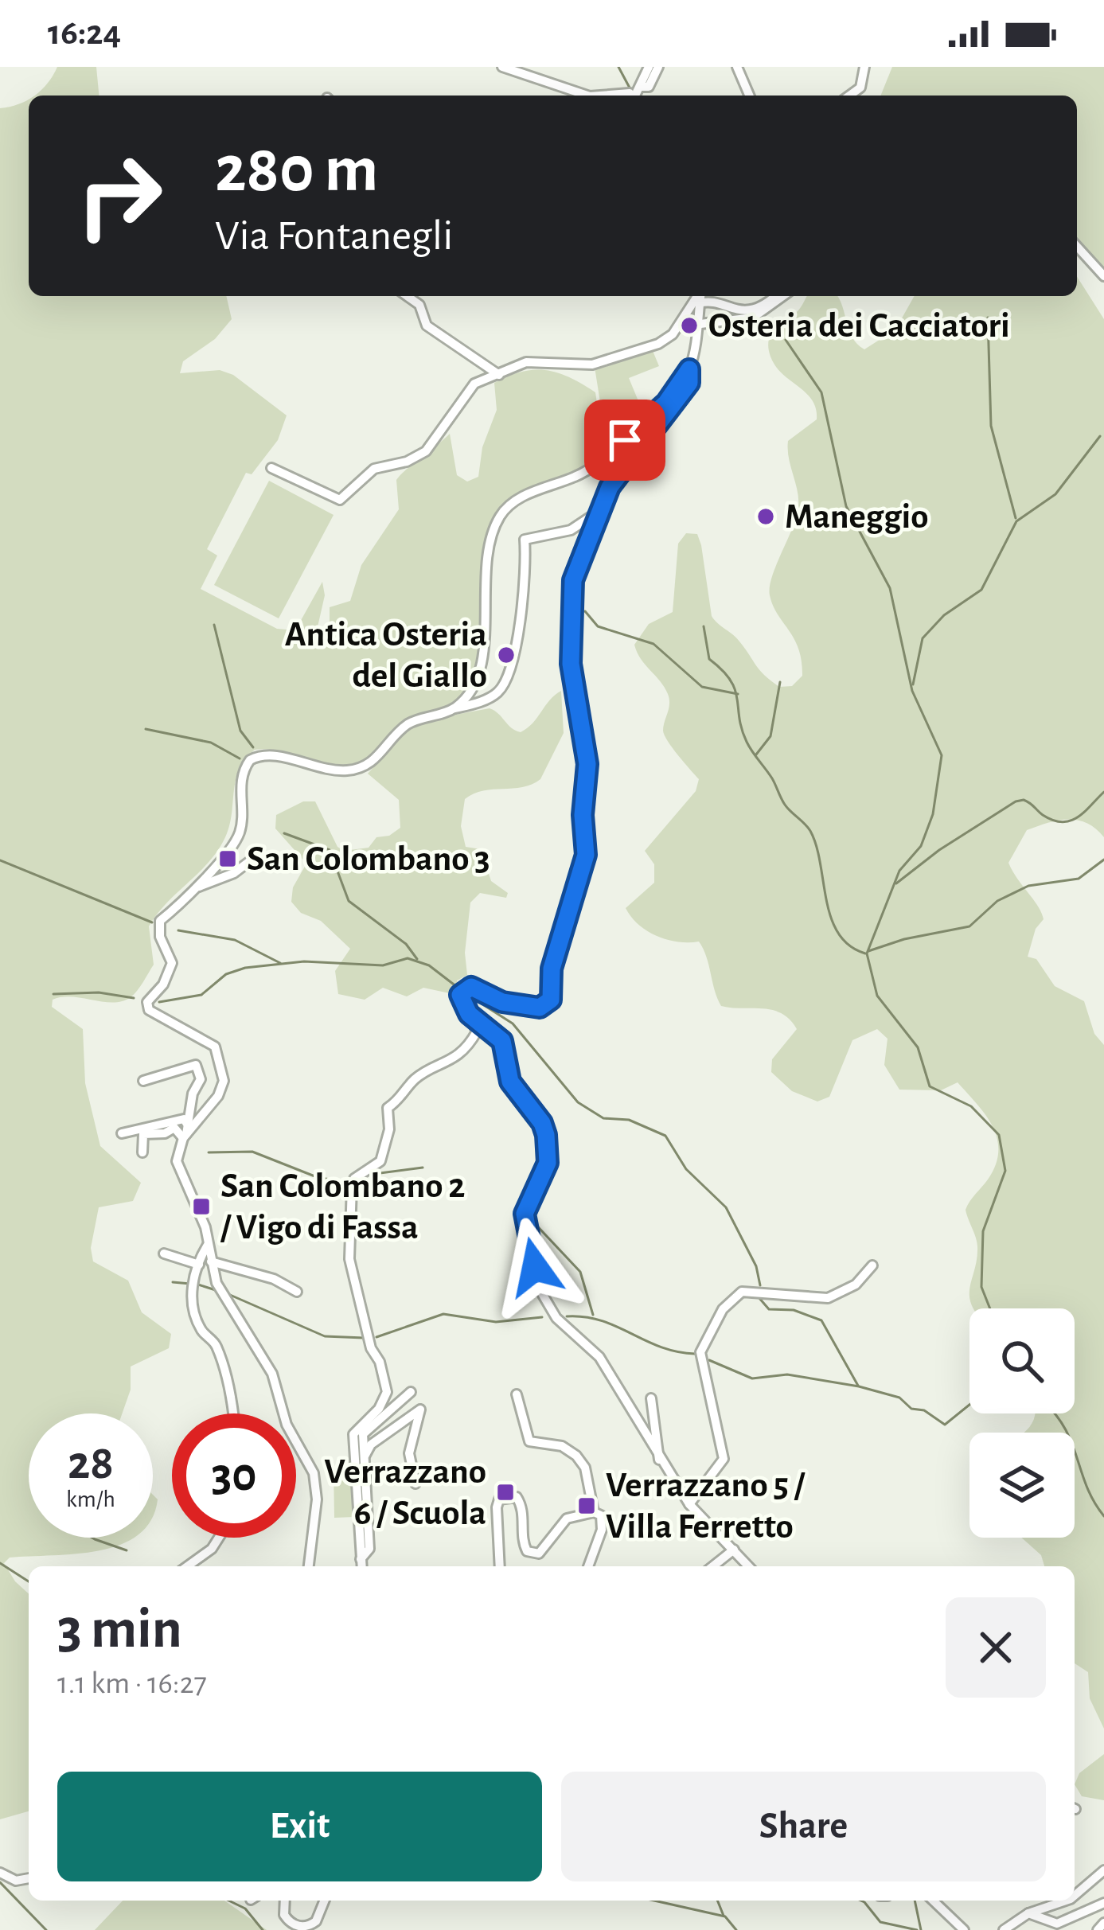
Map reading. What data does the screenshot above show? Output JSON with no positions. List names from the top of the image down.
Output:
{
  "places": {
    "other": ["Osteria dei Cacciatori", "Maneggio", "Antica Osteria del Giallo"],
    "transit": [
      "San Colombano 3",
      "San Colombano 2 / Vigo di Fassa",
      "Verrazzano 6 / Scuola",
      "Verrazzano 5 / Villa Ferretto"
    ]
  },
  "page": {
    "status": "16:24",
    "turn": ["280 m", "Via Fontanegli"],
    "speed": "28 km/h",
    "limit": "30",
    "heading": ["3 min", "1.1 km · 16:27"],
    "buttons": ["Exit", "Share"]
  }
}
